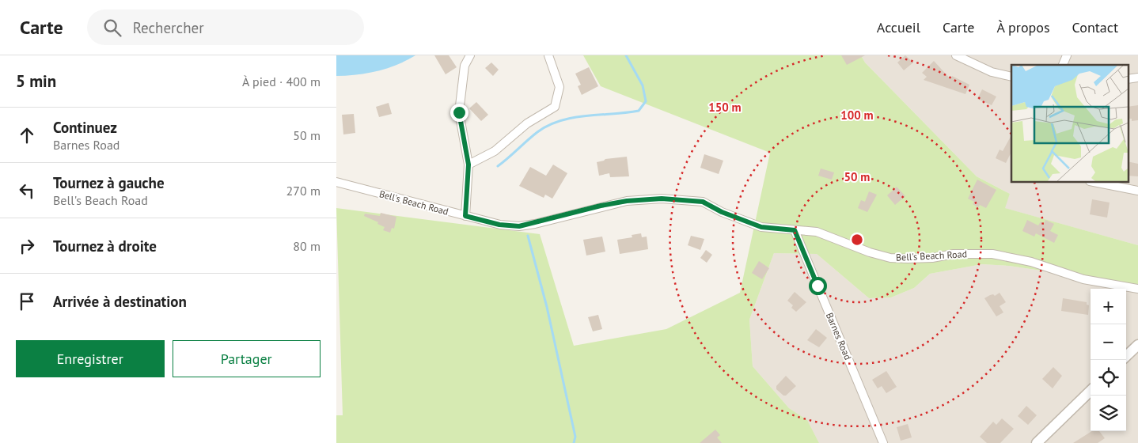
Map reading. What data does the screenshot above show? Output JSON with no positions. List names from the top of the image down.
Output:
{
  "streets": {
    "street": ["Bell's Beach Road", "Barnes Road"]
  },
  "crossings": [
    ["Bell's Beach Road", "Barnes Road"]
  ],
  "page": {
    "header": "Carte",
    "search": "Rechercher",
    "nav": [
      "Accueil",
      "Carte",
      "À propos",
      "Contact"
    ],
    "heading": ["5 min", "À pied · 400 m"],
    "list": [
      ["Continuez", "Barnes Road", "50 m"],
      ["Tournez à gauche", "Bell's Beach Road", "270 m"],
      ["Tournez à droite", "80 m"],
      "Arrivée à destination"
    ],
    "map_buttons": ["+", "−"],
    "buttons": ["Enregistrer", "Partager"]
  },
  "rings": ["150 m", "100 m", "50 m"]
}
